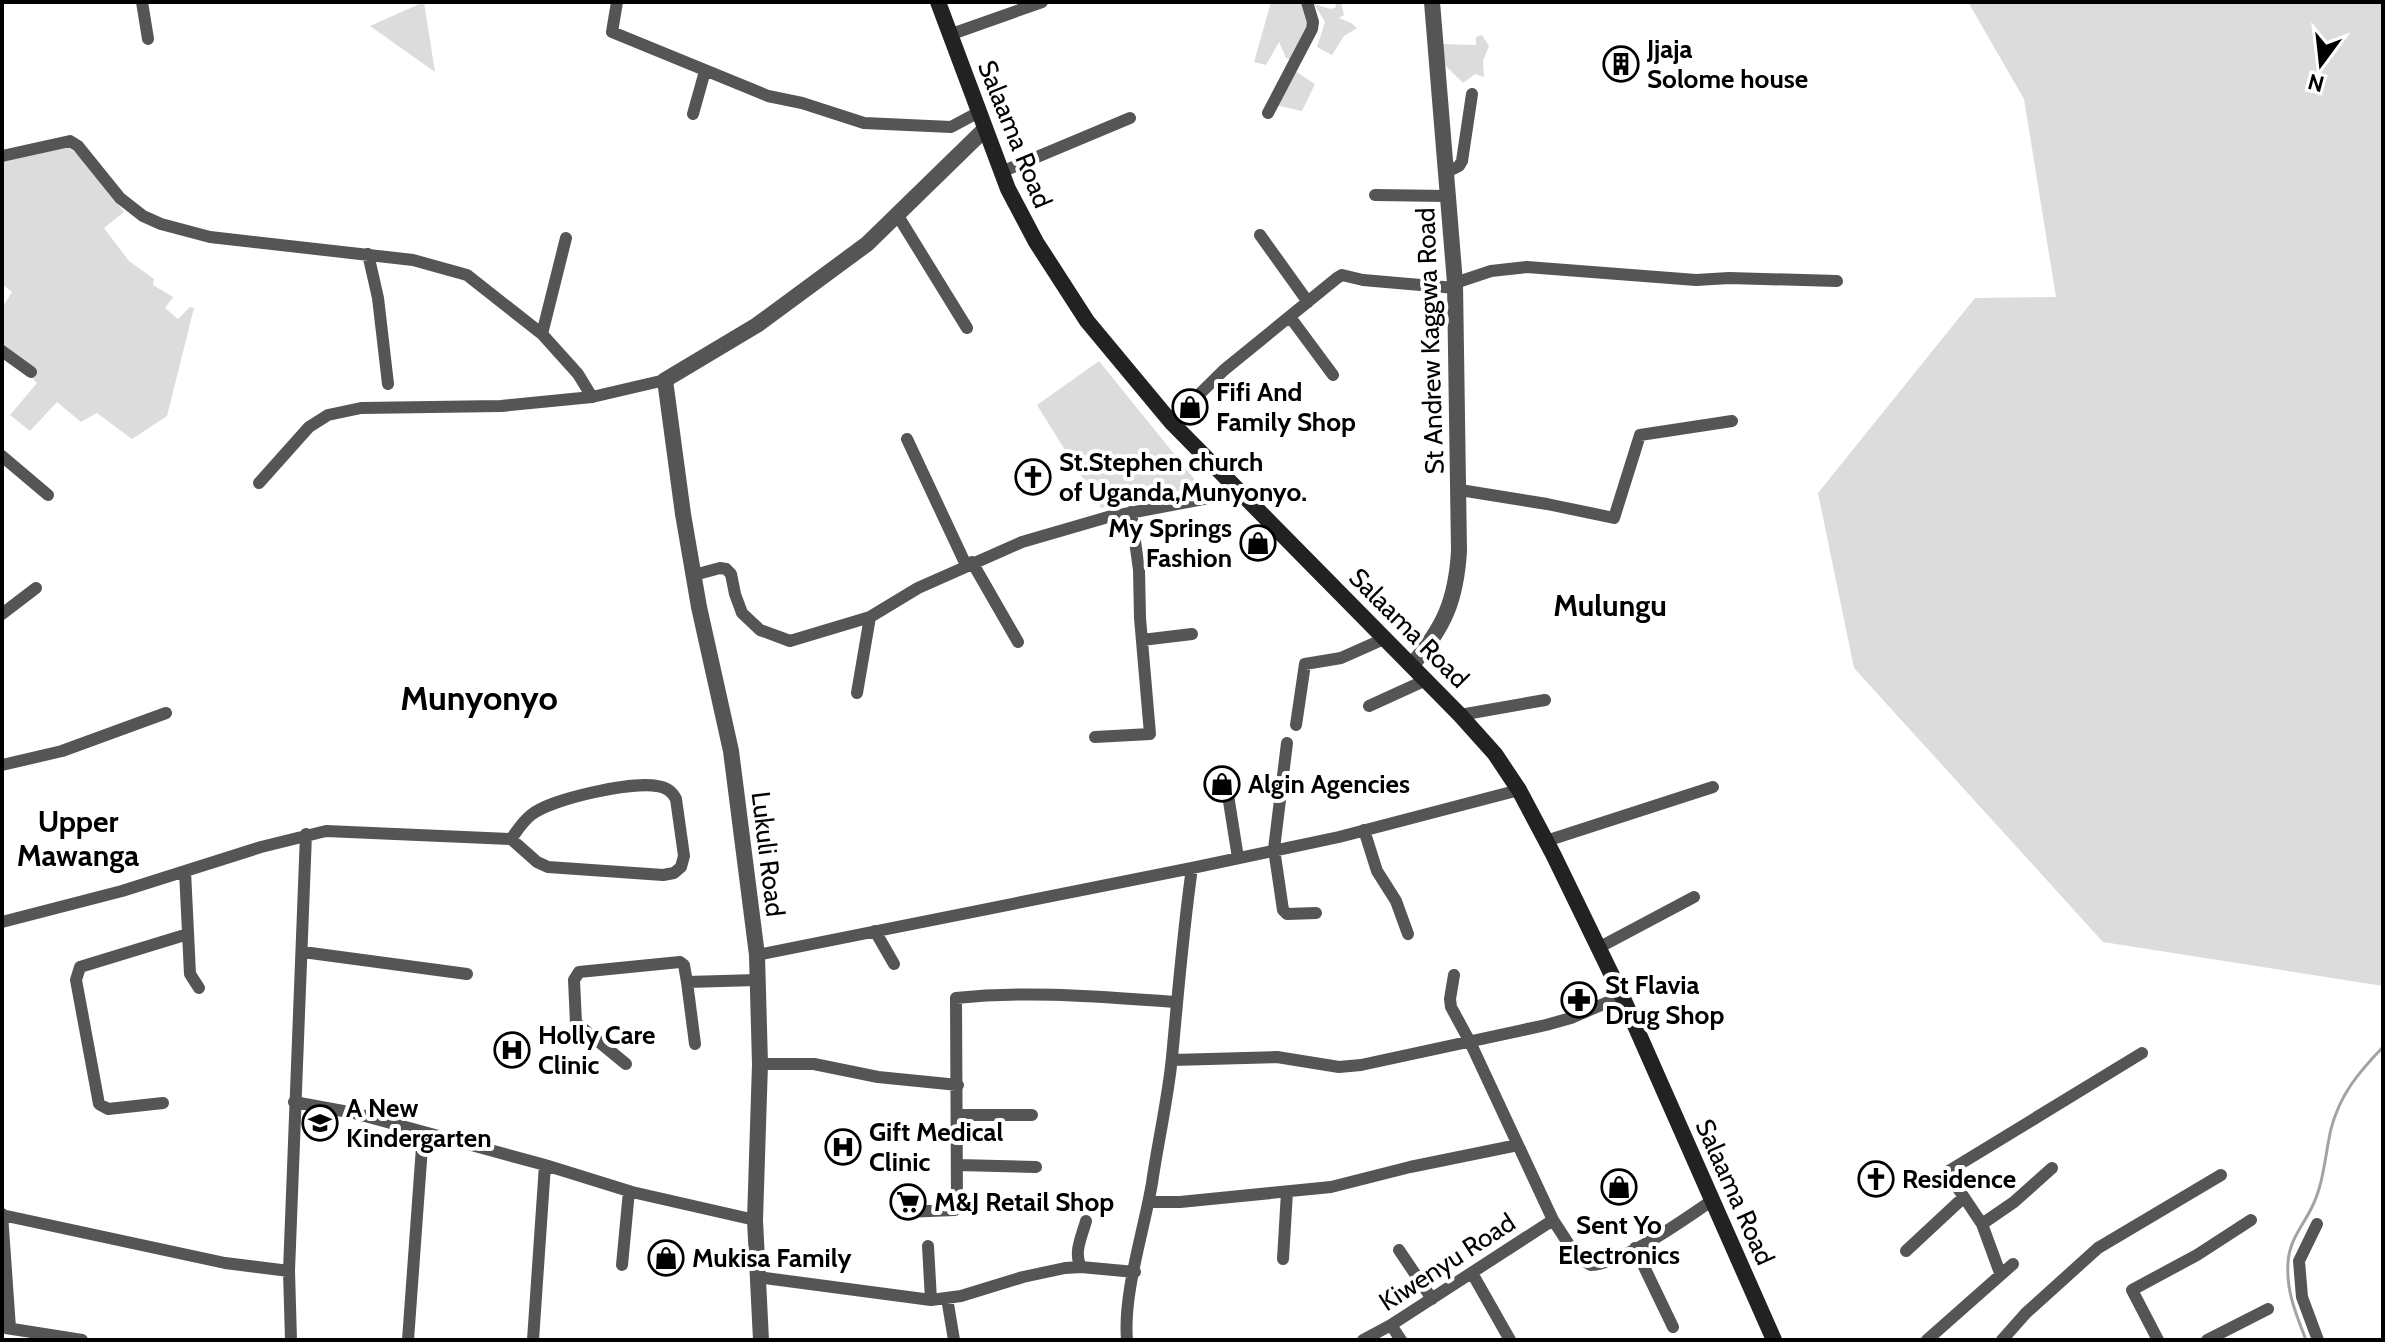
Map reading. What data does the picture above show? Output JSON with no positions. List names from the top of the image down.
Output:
{
  "streets": {
    "main road": ["Salaama Road"],
    "street": ["St Andrew Kaggwa Road", "Lukuli Road", "Kiwenyu Road"]
  },
  "crossings": [
    ["Salaama Road", "St Andrew Kaggwa Road"],
    ["Salaama Road", "Kiwenyu Road"]
  ],
  "districts": ["Mulungu", "Munyonyo", "Upper Mawanga"],
  "places": {
    "building": ["Jjaja Solome house"],
    "shop": [
      "Fifi And Family Shop",
      "My Springs Fashion",
      "Algin Agencies",
      "Sent Yo Electronics",
      "Mukisa Family"
    ],
    "church": ["St.Stephen church of Uganda,Munyonyo.", "Residence"],
    "pharmacy": ["St Flavia Drug Shop"],
    "hospital": ["Holly Care Clinic", "Gift Medical Clinic"],
    "school or university": ["A New Kindergarten"],
    "supermarket": ["M&J Retail Shop"]
  },
  "north": "bottom"
}
